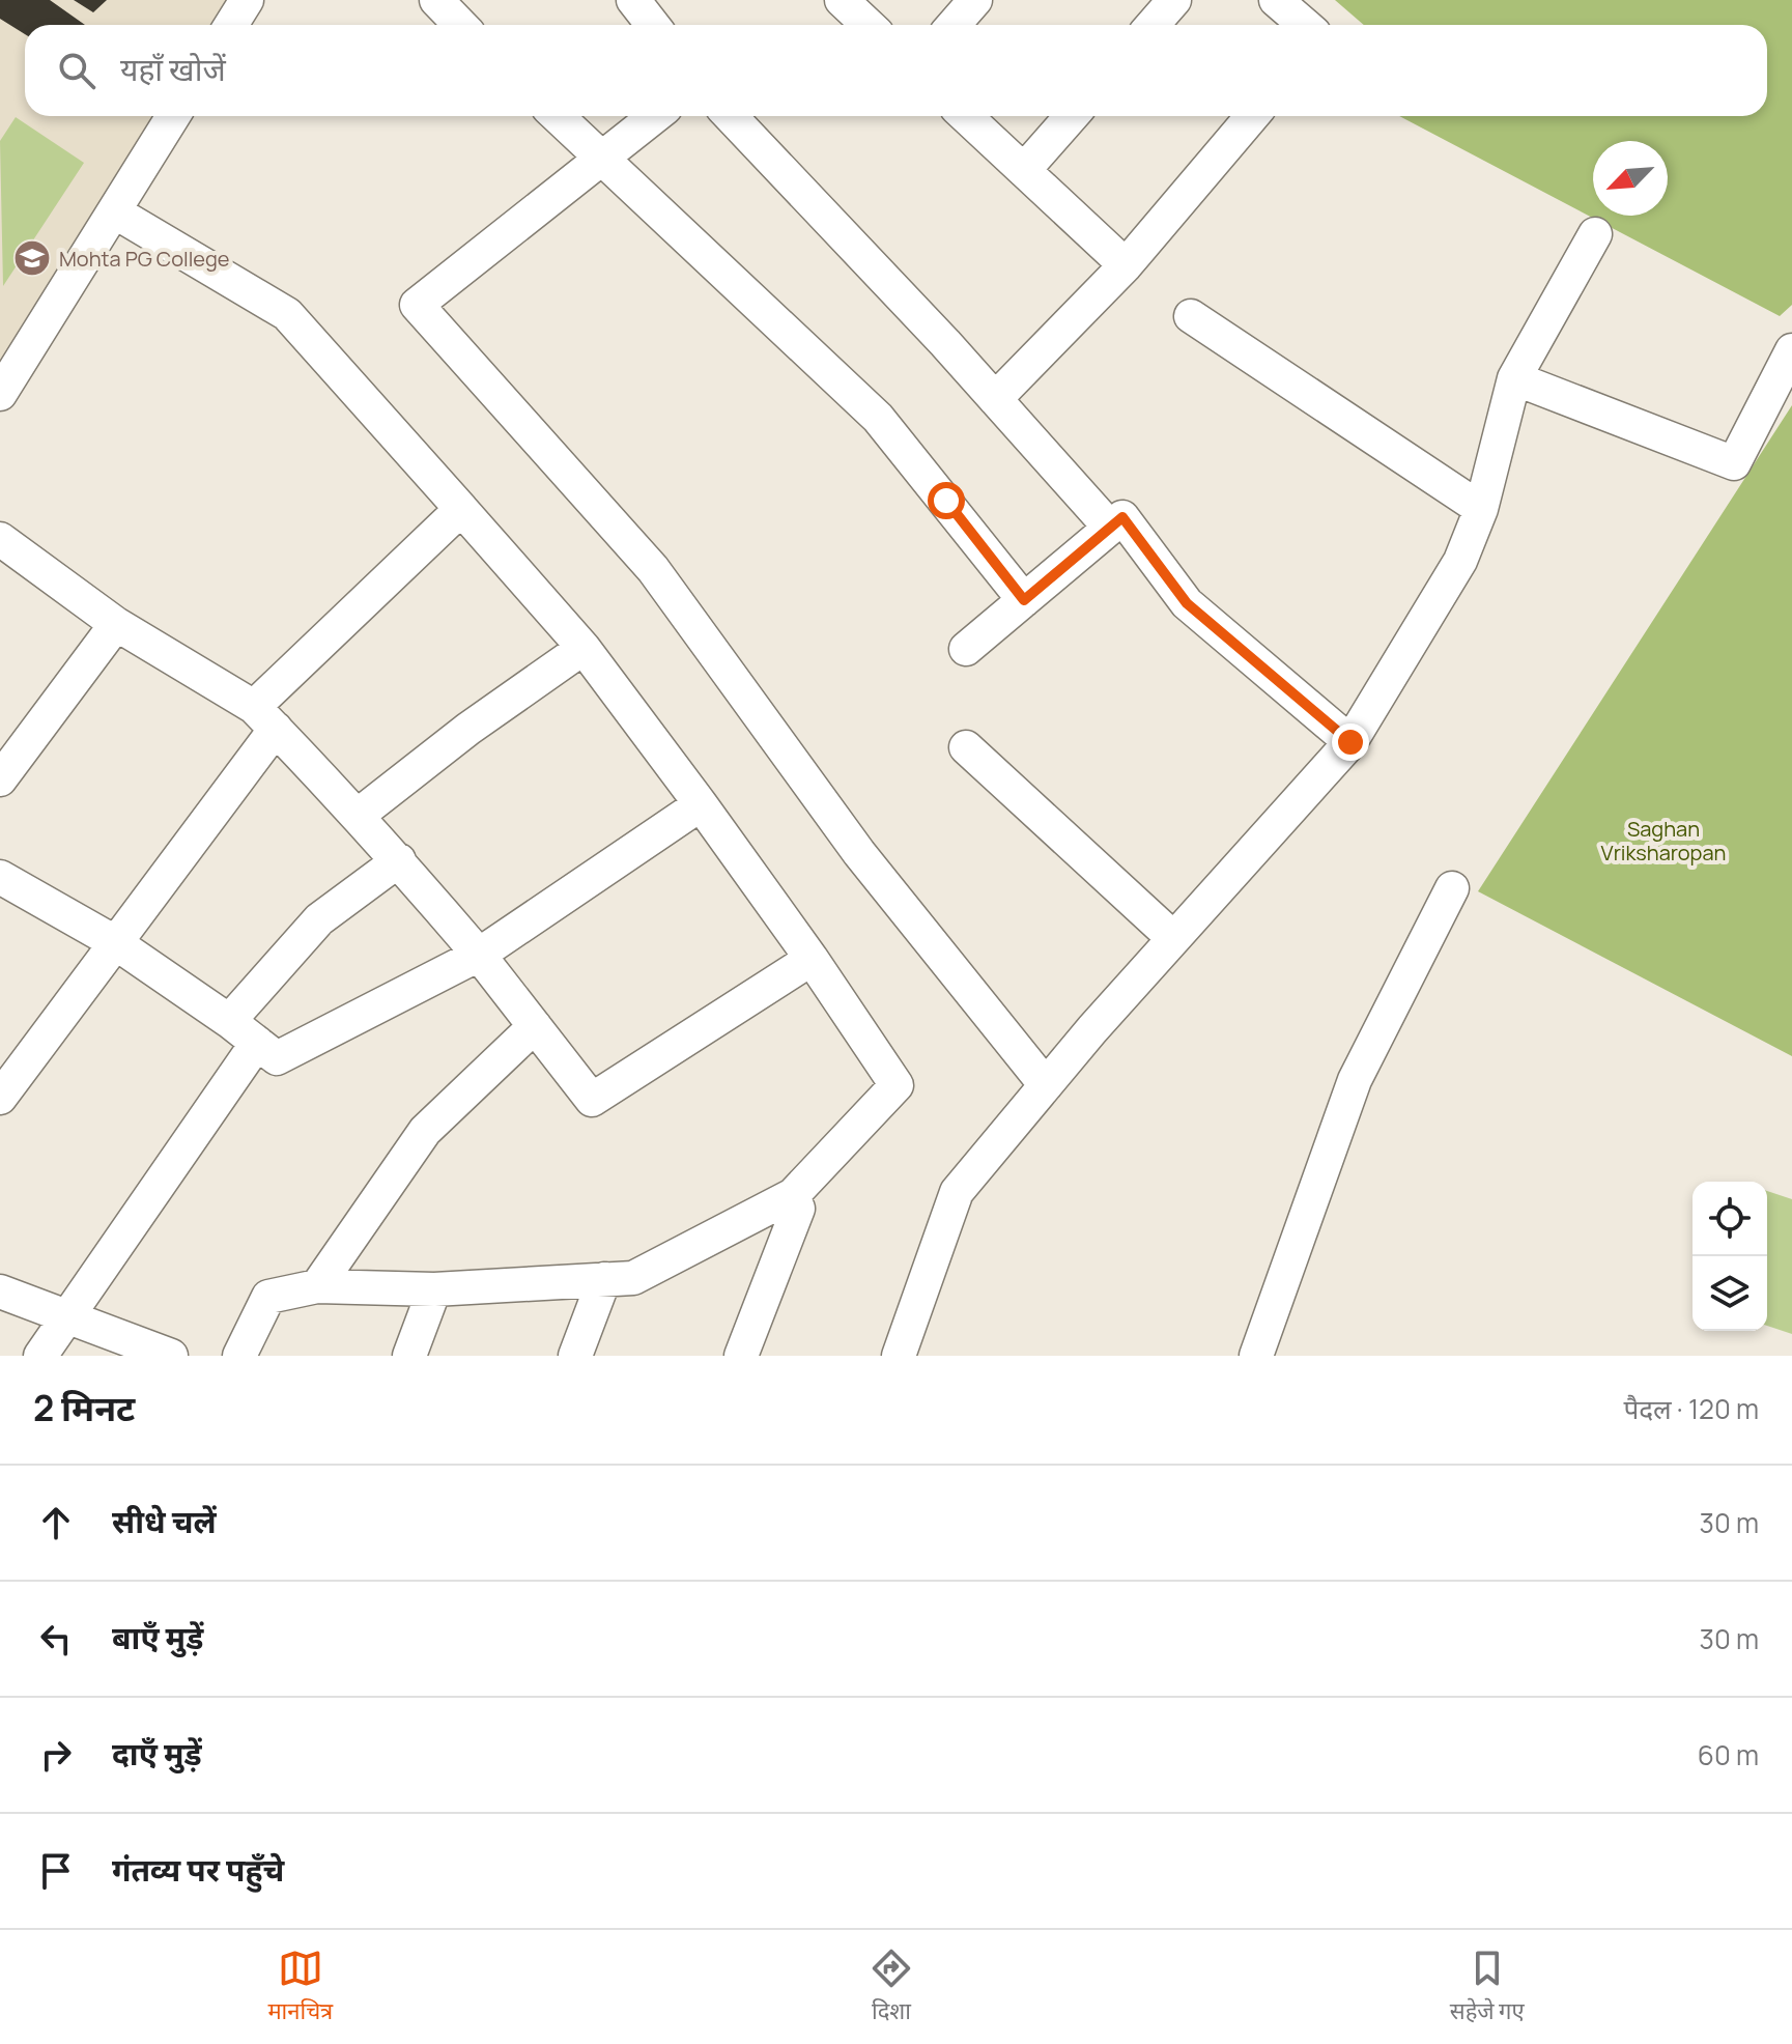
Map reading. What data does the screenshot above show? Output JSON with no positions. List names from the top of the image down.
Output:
{
  "parks": ["Saghan Vriksharopan"],
  "places": {
    "school or university": ["Mohta PG College"]
  },
  "north": "bottom left",
  "page": {
    "search": "यहाँ खोजें",
    "heading": ["2 मिनट", "पैदल · 120 m"],
    "list": [
      ["सीधे चलें", "30 m"],
      ["बाएँ मुड़ें", "30 m"],
      ["दाएँ मुड़ें", "60 m"],
      "गंतव्य पर पहुँचे"
    ],
    "nav": ["मानचित्र", "दिशा", "सहेजे गए"]
  }
}
